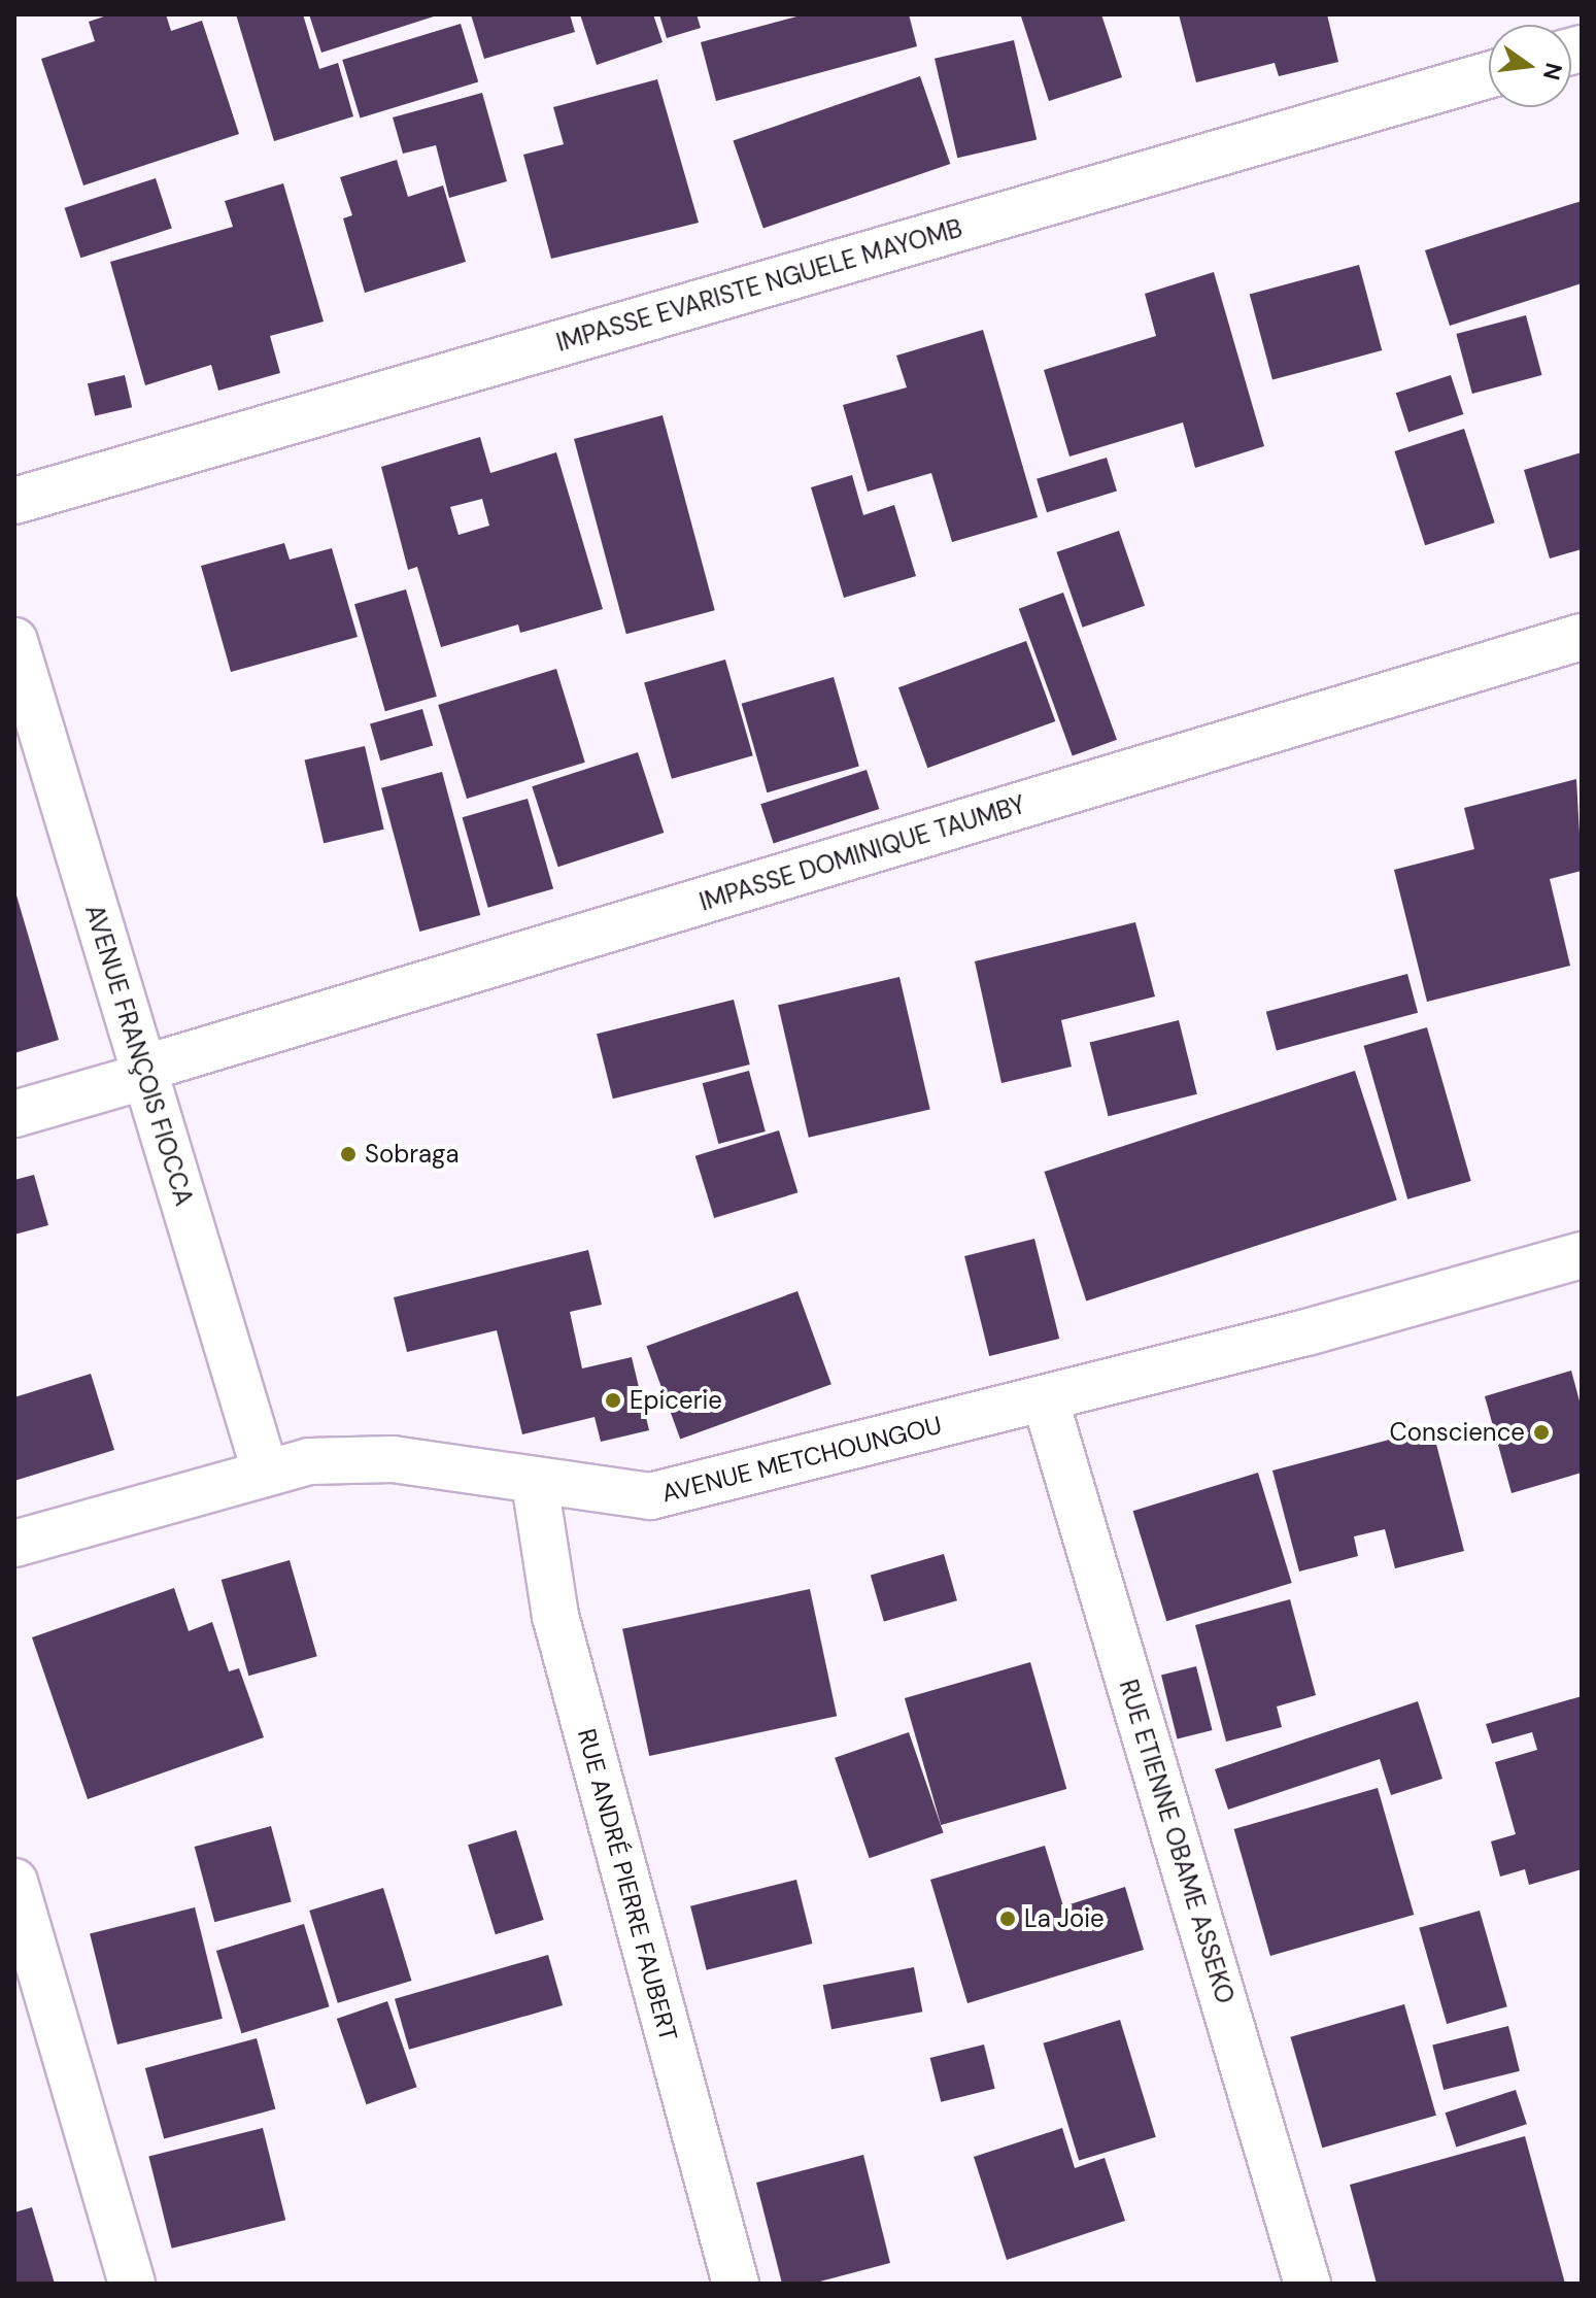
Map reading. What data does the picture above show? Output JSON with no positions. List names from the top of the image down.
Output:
{
  "streets": {
    "street": [
      "IMPASSE EVARISTE NGUELE MAYOMB",
      "IMPASSE DOMINIQUE TAUMBY",
      "AVENUE FRANÇOIS FIOCCA",
      "AVENUE METCHOUNGOU",
      "RUE ETIENNE OBAME ASSEKO",
      "RUE ANDRÉ PIERRE FAUBERT"
    ]
  },
  "crossings": [
    ["IMPASSE DOMINIQUE TAUMBY", "AVENUE FRANÇOIS FIOCCA"],
    ["AVENUE FRANÇOIS FIOCCA", "AVENUE METCHOUNGOU"],
    ["AVENUE METCHOUNGOU", "RUE ETIENNE OBAME ASSEKO"],
    ["AVENUE METCHOUNGOU", "RUE ANDRÉ PIERRE FAUBERT"]
  ],
  "places": [
    "Sobraga",
    "Epicerie",
    "Conscience",
    "La Joie"
  ],
  "north": "right"
}
